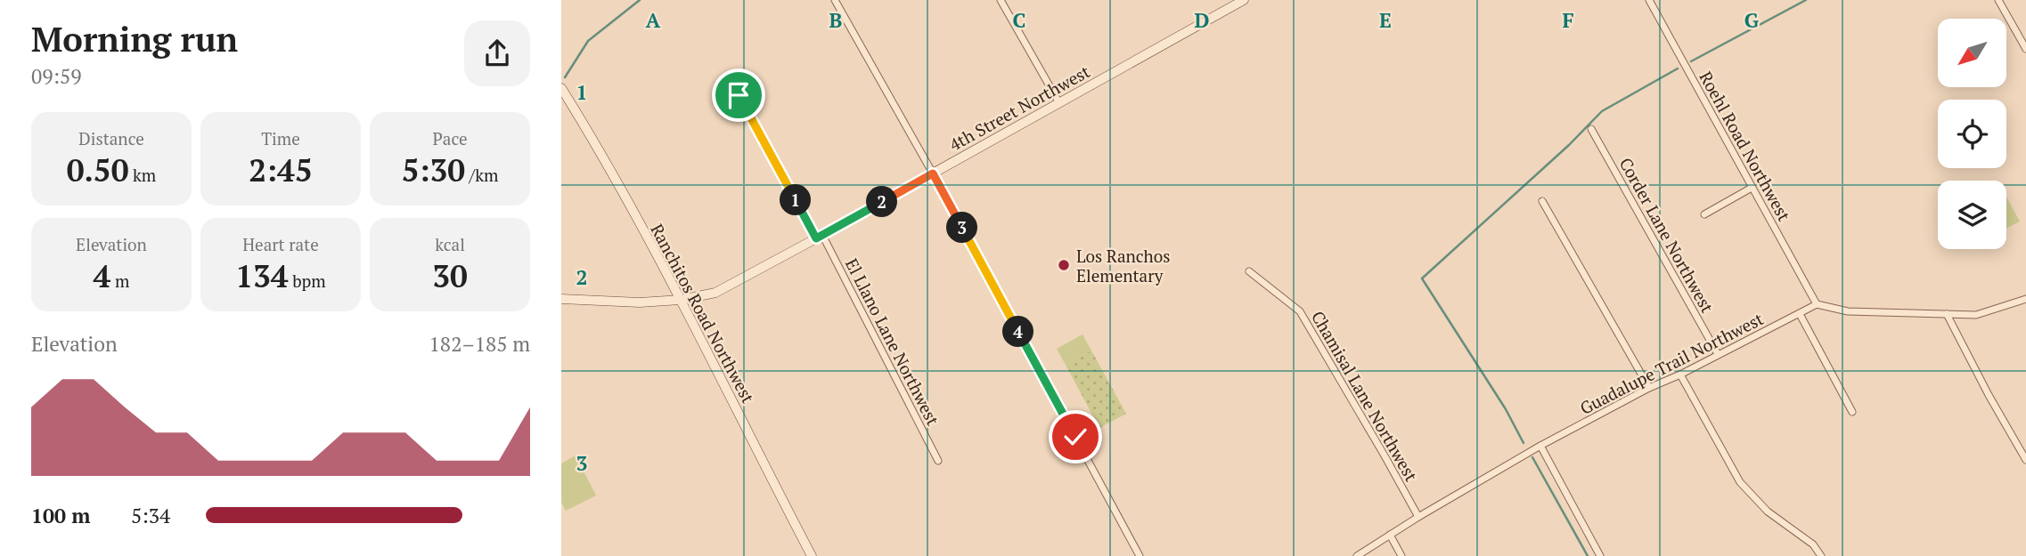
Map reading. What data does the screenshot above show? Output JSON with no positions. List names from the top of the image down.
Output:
{
  "streets": {
    "main road": ["4th Street Northwest", "Ranchitos Road Northwest"],
    "street": [
      "Roehl Road Northwest",
      "Corder Lane Northwest",
      "El Llano Lane Northwest",
      "Guadalupe Trail Northwest",
      "Chamisal Lane Northwest"
    ]
  },
  "crossings": [
    ["4th Street Northwest", "Ranchitos Road Northwest"],
    ["4th Street Northwest", "El Llano Lane Northwest"],
    ["Roehl Road Northwest", "Guadalupe Trail Northwest"],
    ["Corder Lane Northwest", "Guadalupe Trail Northwest"],
    ["Guadalupe Trail Northwest", "Chamisal Lane Northwest"]
  ],
  "places": ["Los Ranchos Elementary"],
  "north": "bottom left",
  "page": {
    "heading": ["Morning run", "09:59"],
    "stats": [
      ["Distance", "0.50 km"],
      ["Time", "2:45"],
      ["Pace", "5:30 /km"],
      ["Elevation", "4 m"],
      ["Heart rate", "134 bpm"],
      ["kcal", "30"]
    ],
    "pins": [
      "1",
      "2",
      "3",
      "4"
    ],
    "chart": ["Elevation", "182–185 m"],
    "list": [
      {
        "name": "100 m",
        "note": "5:34"
      }
    ]
  },
  "grid": {
    "columns": [
      "A",
      "B",
      "C",
      "D",
      "E",
      "F",
      "G"
    ],
    "rows": ["1", "2", "3"]
  }
}
